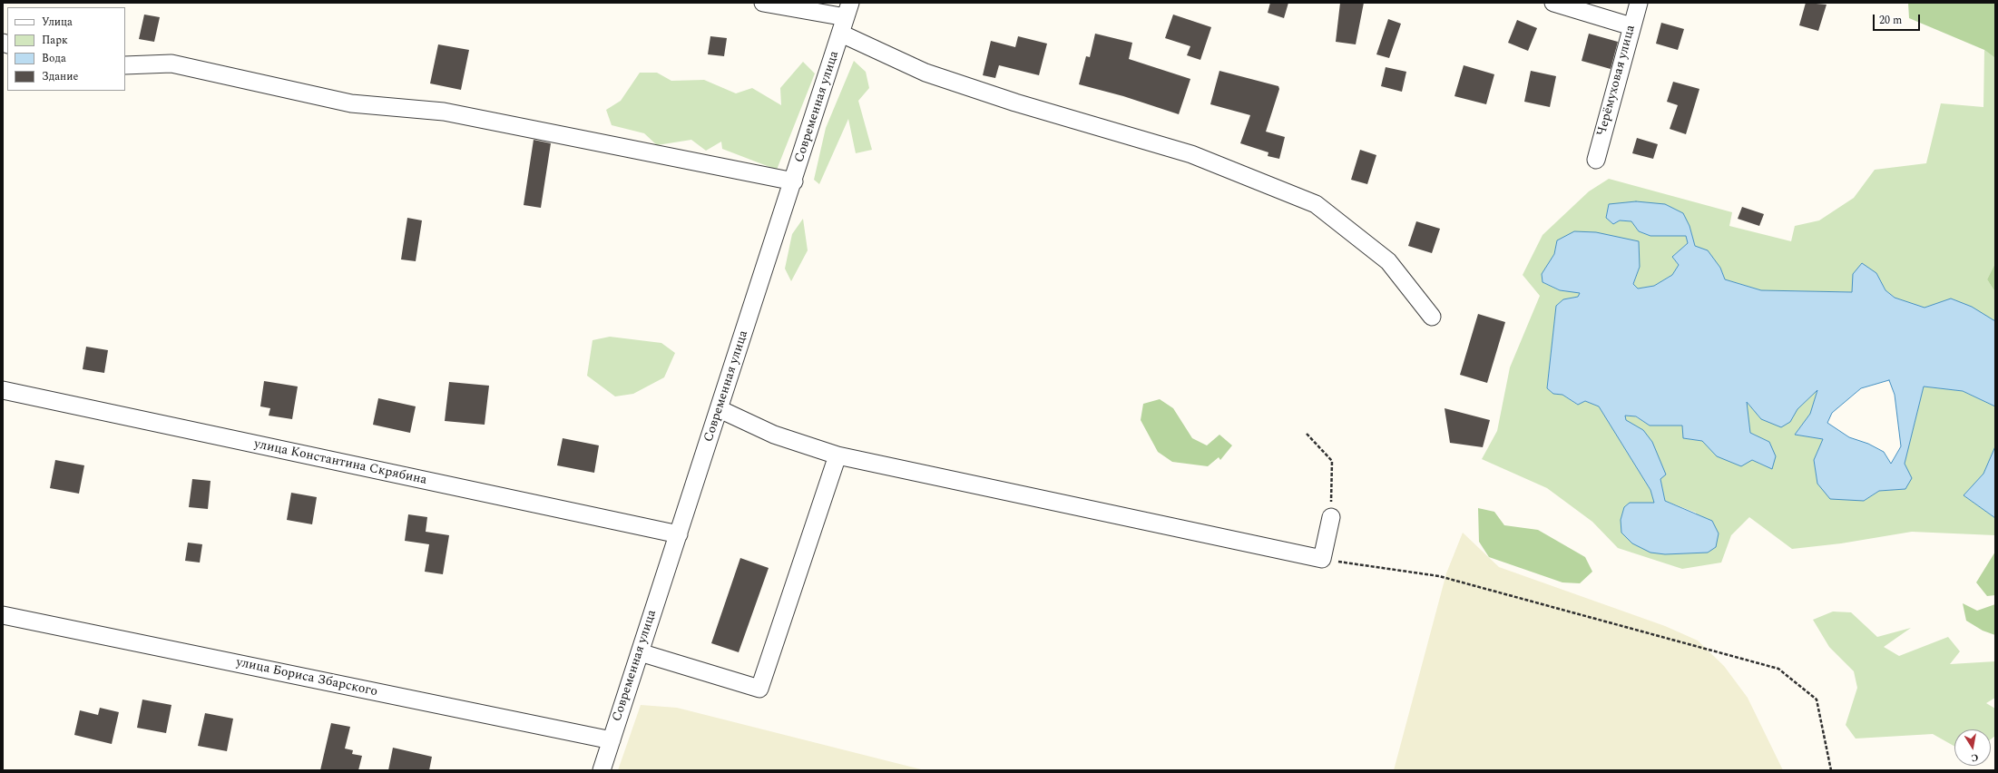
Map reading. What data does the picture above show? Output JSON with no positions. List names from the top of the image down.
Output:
{
  "streets": {
    "street": [
      "Черёмуховая улица",
      "Современная улица",
      "улица Константина Скрябина",
      "улица Бориса Збарского"
    ]
  },
  "crossings": [
    ["Современная улица", "улица Константина Скрябина"],
    ["Современная улица", "улица Бориса Збарского"]
  ],
  "legend": [
    "Улица",
    "Парк",
    "Вода",
    "Здание"
  ],
  "scale_bar": "20 m",
  "north": "bottom"
}
